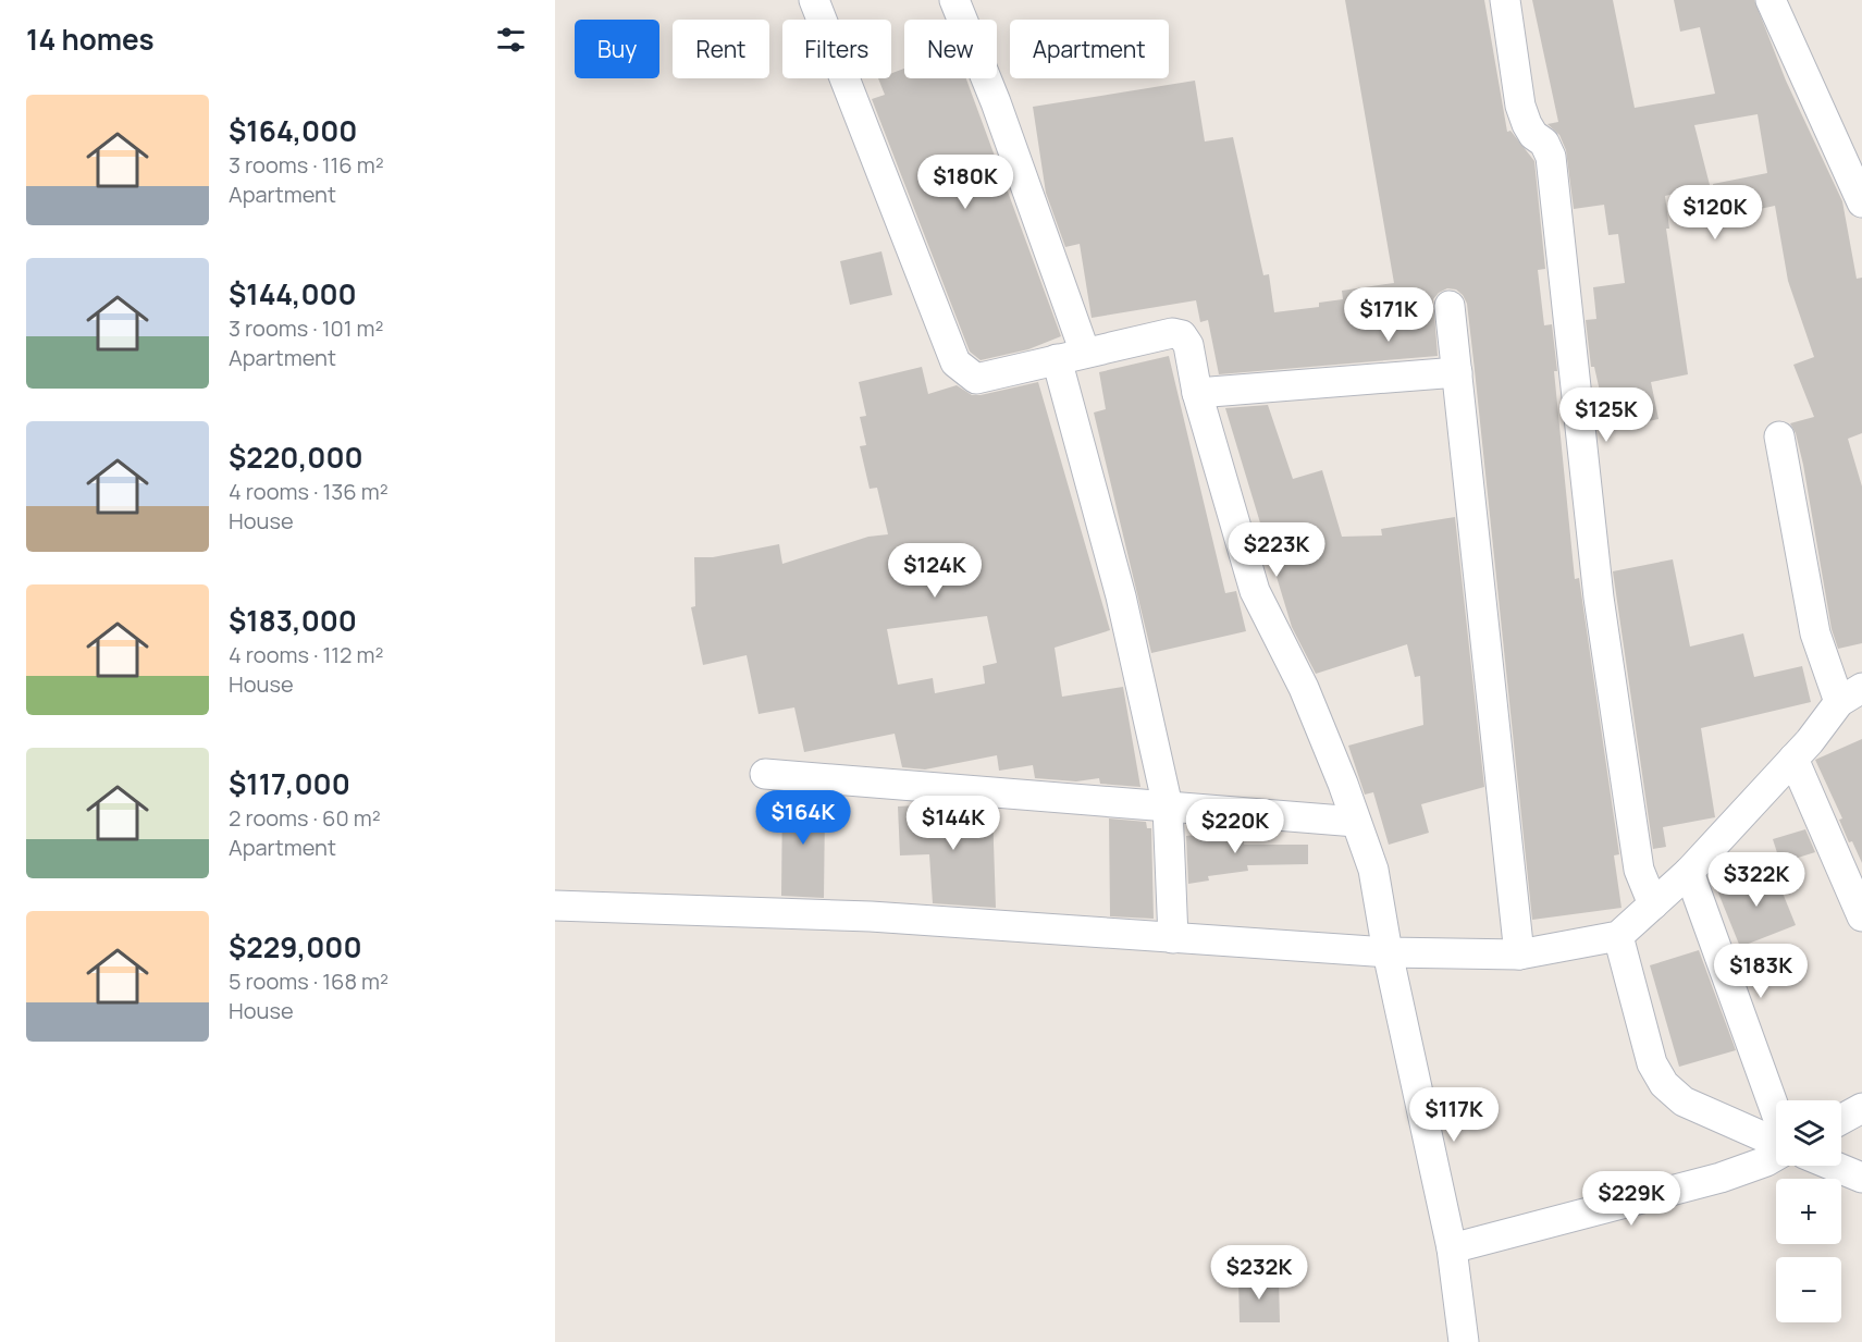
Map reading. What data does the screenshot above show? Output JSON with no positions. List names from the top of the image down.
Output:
{
  "page": {
    "heading": "14 homes",
    "chip": [
      "Buy",
      "Rent",
      "Filters",
      "New",
      "Apartment"
    ],
    "list": [
      {
        "name": "$164,000",
        "note": "3 rooms · 116 m² · Apartment"
      },
      {
        "name": "$144,000",
        "note": "3 rooms · 101 m² · Apartment"
      },
      {
        "name": "$220,000",
        "note": "4 rooms · 136 m² · House"
      },
      {
        "name": "$183,000",
        "note": "4 rooms · 112 m² · House"
      },
      {
        "name": "$117,000",
        "note": "2 rooms · 60 m² · Apartment"
      },
      {
        "name": "$229,000",
        "note": "5 rooms · 168 m² · House"
      }
    ],
    "price": [
      "$180K",
      "$120K",
      "$171K",
      "$125K",
      "$223K",
      "$124K",
      "$164K",
      "$144K",
      "$220K",
      "$322K",
      "$183K",
      "$117K",
      "$229K",
      "$232K"
    ],
    "map_buttons": ["+", "−"]
  }
}
